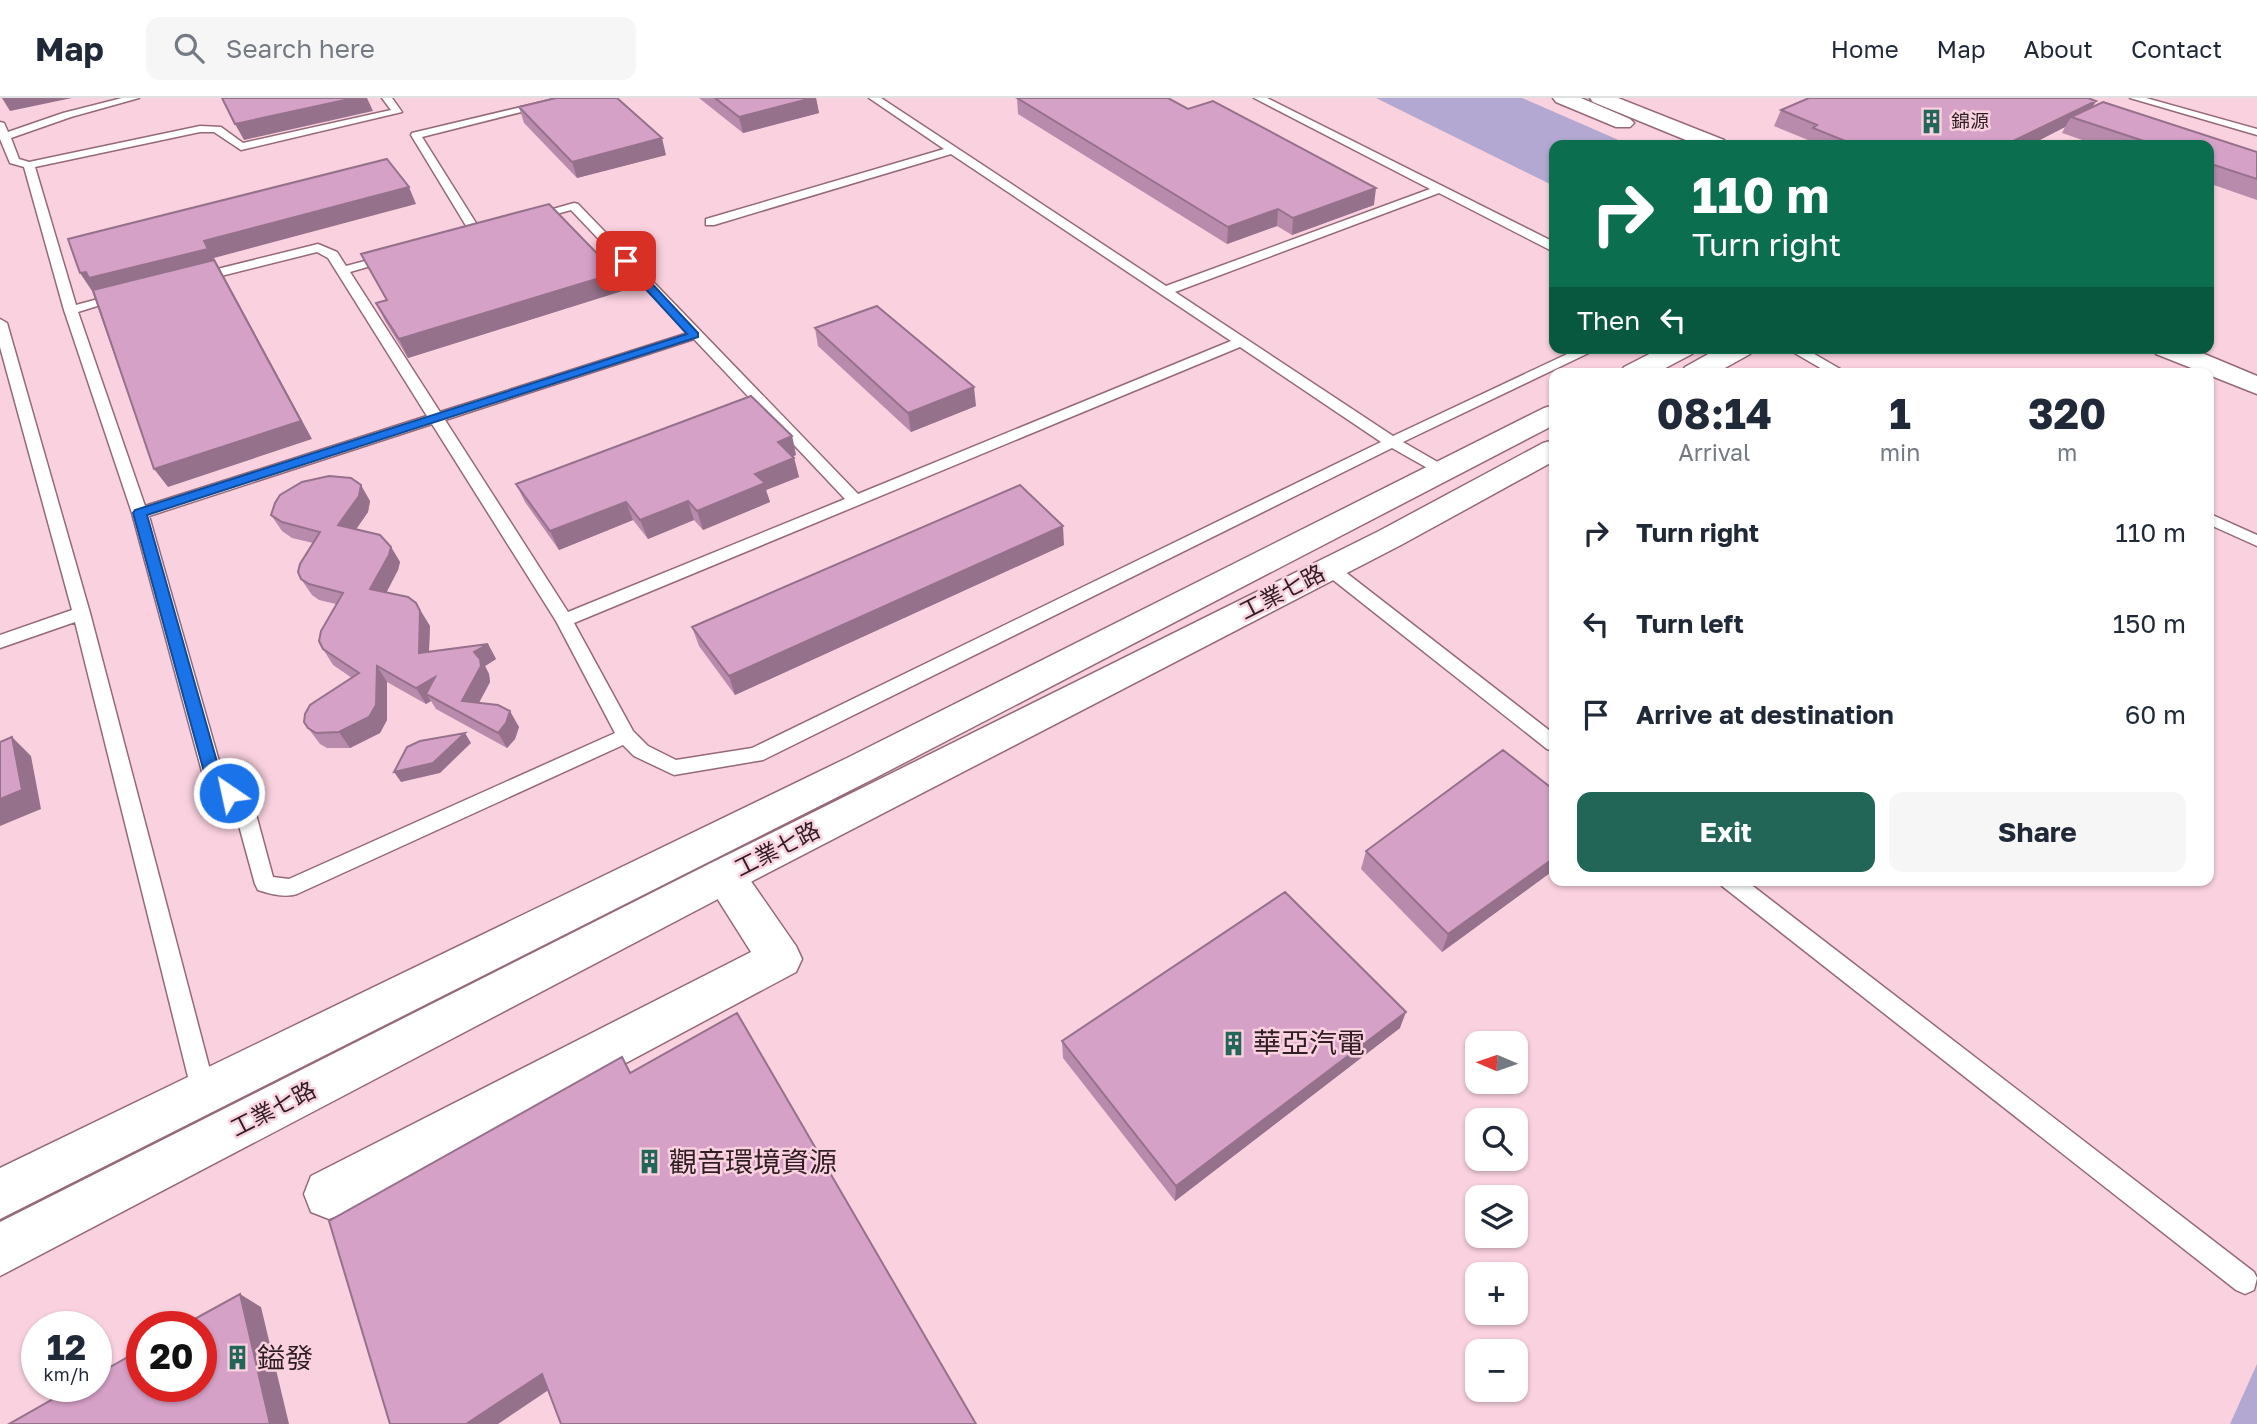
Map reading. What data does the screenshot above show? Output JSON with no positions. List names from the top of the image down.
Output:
{
  "streets": {
    "street": ["工業七路"]
  },
  "places": {
    "building": [
      "錦源",
      "華亞汽電",
      "觀音環境資源",
      "鎰發"
    ]
  },
  "north": "left",
  "page": {
    "header": "Map",
    "search": "Search here",
    "nav": [
      "Home",
      "Map",
      "About",
      "Contact"
    ],
    "turn": ["110 m", "Turn right"],
    "then": "Then",
    "eta": [
      "08:14",
      "Arrival",
      "1",
      "min",
      "320",
      "m"
    ],
    "list": [
      {
        "name": "Turn right",
        "value": "110 m"
      },
      {
        "name": "Turn left",
        "value": "150 m"
      },
      {
        "name": "Arrive at destination",
        "value": "60 m"
      }
    ],
    "buttons": ["Exit", "Share"],
    "map_buttons": ["+", "−"],
    "speed": "12 km/h",
    "limit": "20"
  }
}
